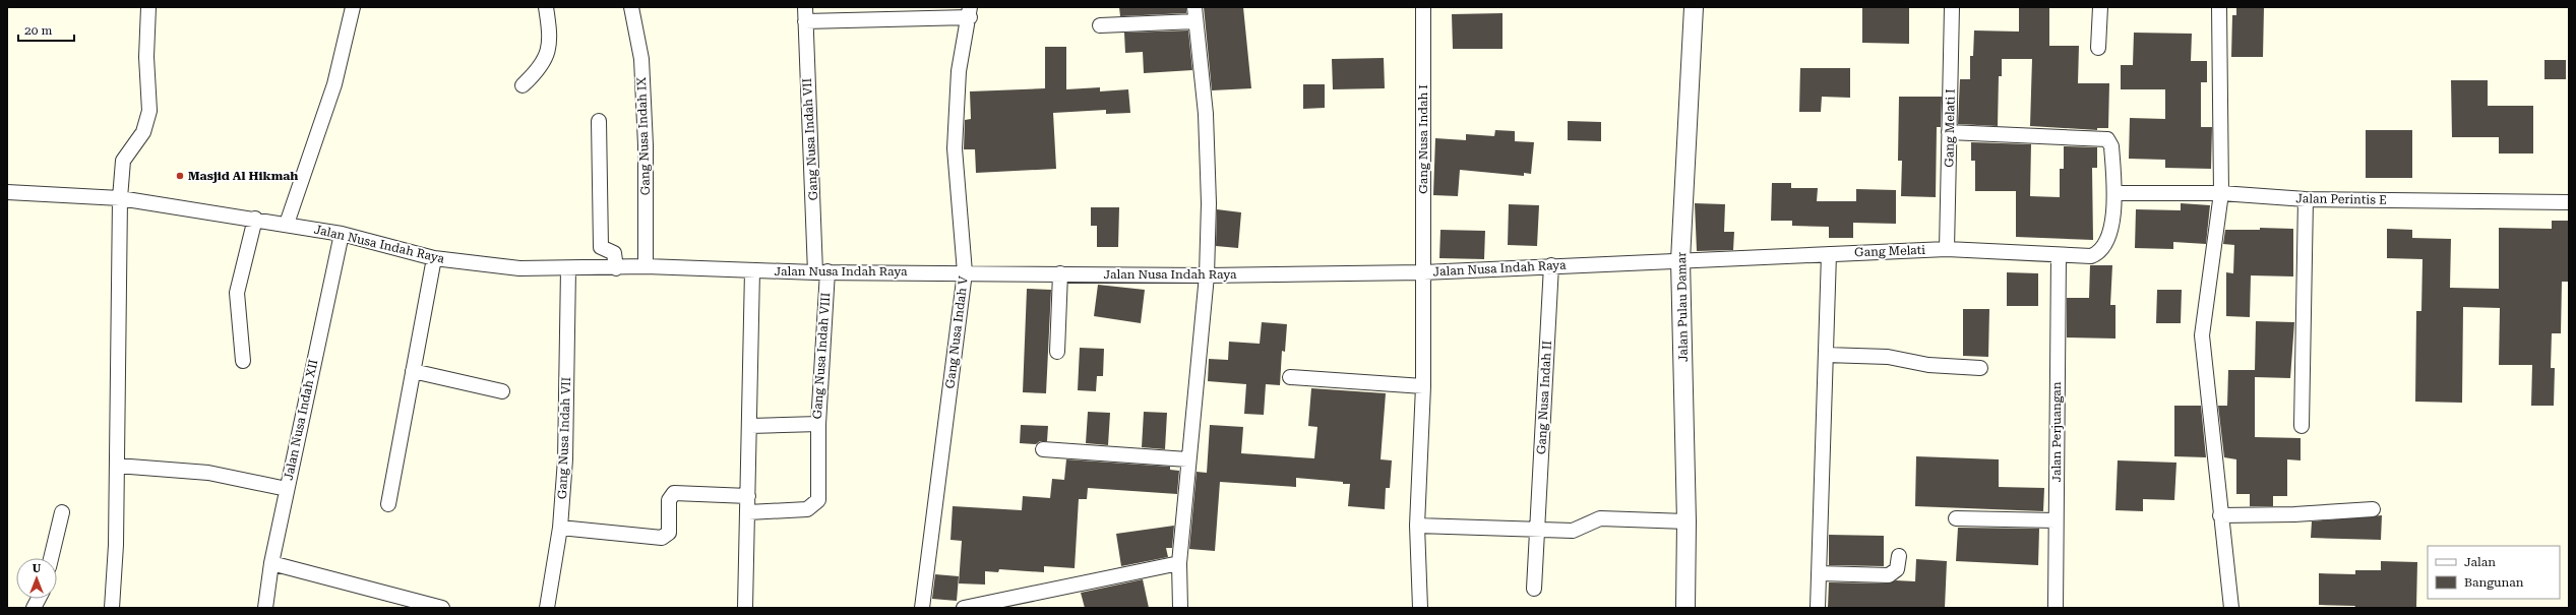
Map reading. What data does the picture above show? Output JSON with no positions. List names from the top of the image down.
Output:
{
  "streets": {
    "street": [
      "Gang Melati I",
      "Gang Nusa Indah IX",
      "Gang Nusa Indah VII",
      "Gang Nusa Indah I",
      "Jalan Perintis E",
      "Jalan Nusa Indah Raya",
      "Gang Melati",
      "Jalan Pulau Damar",
      "Gang Nusa Indah V",
      "Gang Nusa Indah VIII",
      "Gang Nusa Indah II",
      "Jalan Nusa Indah XII",
      "Jalan Perjuangan"
    ]
  },
  "crossings": [
    ["Gang Melati I", "Gang Melati"],
    ["Gang Nusa Indah IX", "Jalan Nusa Indah Raya"],
    ["Gang Nusa Indah VII", "Jalan Nusa Indah Raya"],
    ["Gang Nusa Indah VII", "Gang Nusa Indah VIII"],
    ["Gang Nusa Indah I", "Jalan Nusa Indah Raya"],
    ["Jalan Perintis E", "Gang Melati"],
    ["Jalan Nusa Indah Raya", "Gang Melati"],
    ["Jalan Nusa Indah Raya", "Jalan Pulau Damar"],
    ["Jalan Nusa Indah Raya", "Gang Nusa Indah V"],
    ["Jalan Nusa Indah Raya", "Gang Nusa Indah VIII"],
    ["Jalan Nusa Indah Raya", "Gang Nusa Indah II"],
    ["Jalan Nusa Indah Raya", "Jalan Nusa Indah XII"],
    ["Gang Melati", "Jalan Pulau Damar"],
    ["Gang Melati", "Jalan Perjuangan"]
  ],
  "places": ["Masjid Al Hikmah"],
  "legend": ["Jalan", "Bangunan"],
  "scale_bar": "20 m",
  "north": "top"
}
